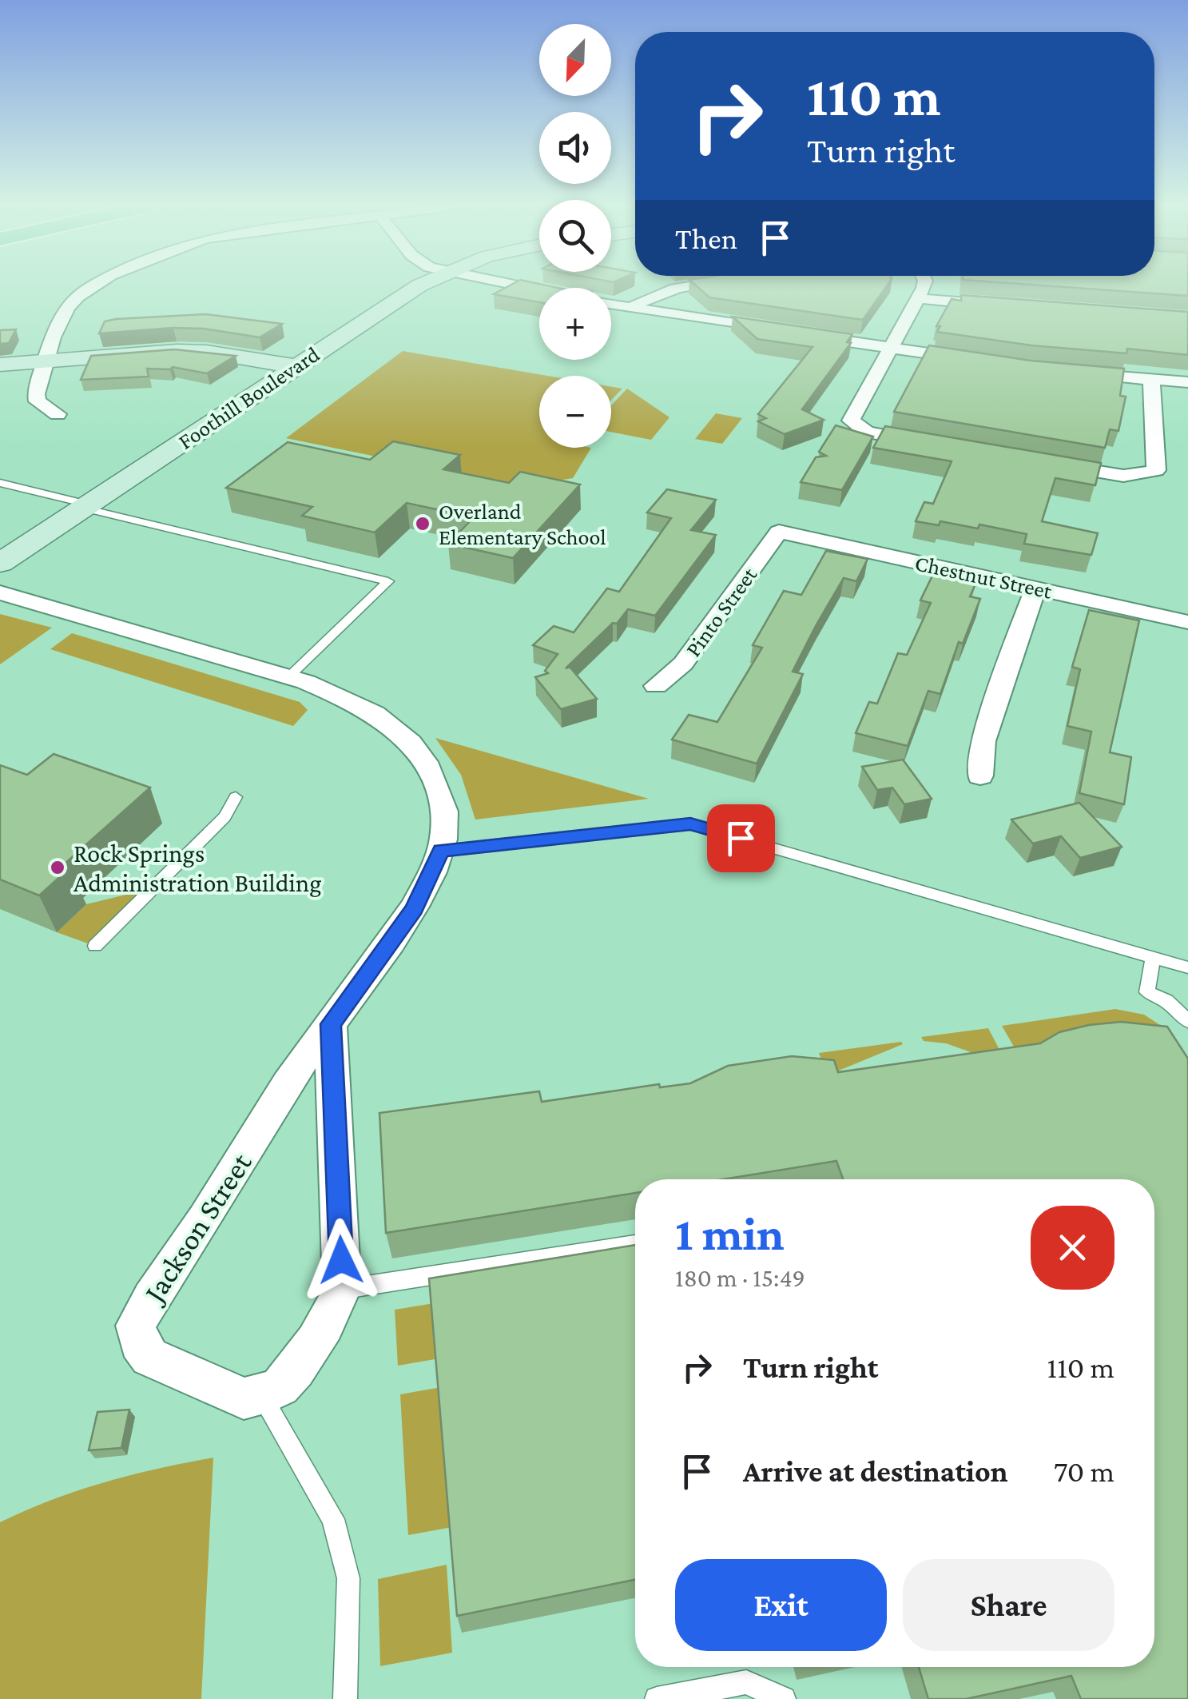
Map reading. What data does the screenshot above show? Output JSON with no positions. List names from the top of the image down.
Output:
{
  "streets": {
    "main road": ["Foothill Boulevard"],
    "street": ["Chestnut Street", "Pinto Street", "Jackson Street"]
  },
  "crossings": [
    ["Chestnut Street", "Pinto Street"]
  ],
  "places": ["Overland Elementary School", "Rock Springs Administration Building"],
  "north": "bottom left",
  "page": {
    "map_buttons": ["+", "−"],
    "turn": ["110 m", "Turn right"],
    "then": "Then",
    "heading": ["1 min", "180 m · 15:49"],
    "list": [
      {
        "name": "Turn right",
        "value": "110 m"
      },
      {
        "name": "Arrive at destination",
        "value": "70 m"
      }
    ],
    "buttons": ["Exit", "Share"]
  }
}
